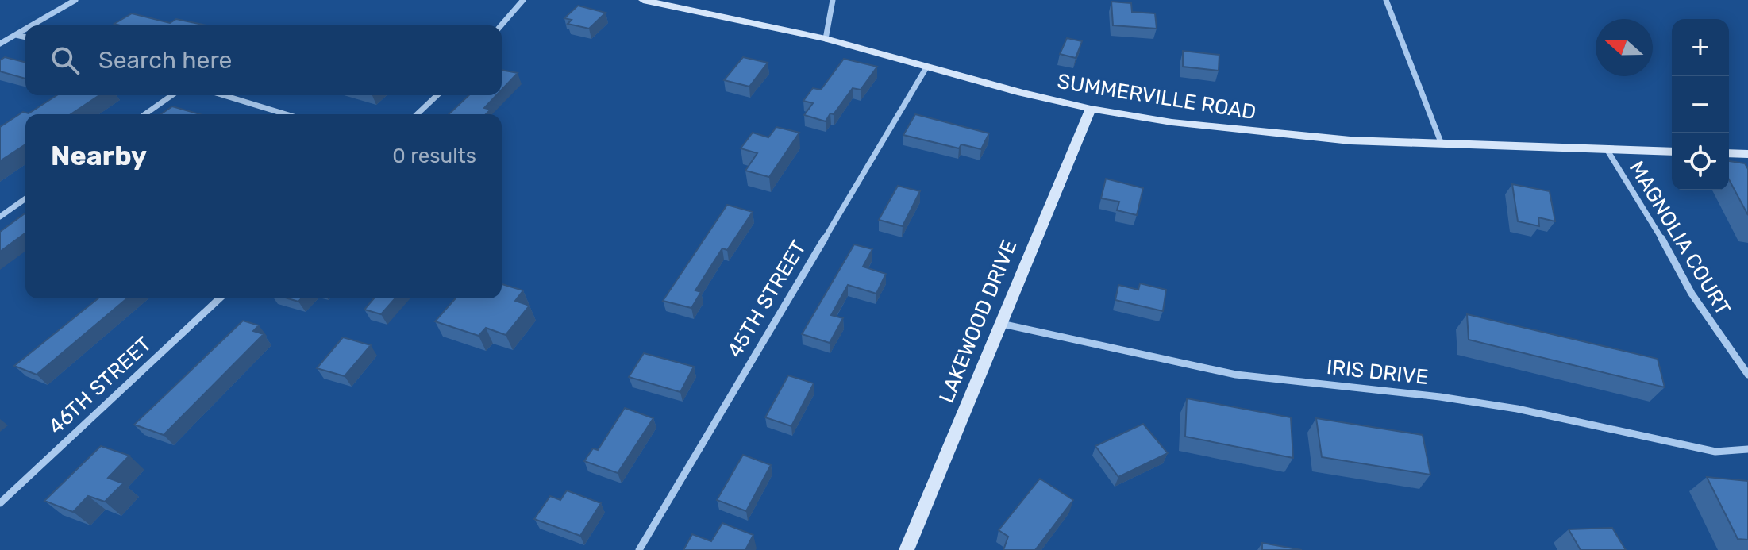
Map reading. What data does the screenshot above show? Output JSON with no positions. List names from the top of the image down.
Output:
{
  "streets": {
    "main road": ["SUMMERVILLE ROAD", "LAKEWOOD DRIVE"],
    "street": [
      "MAGNOLIA COURT",
      "45TH STREET",
      "IRIS DRIVE",
      "46TH STREET"
    ]
  },
  "crossings": [
    ["SUMMERVILLE ROAD", "MAGNOLIA COURT"],
    ["SUMMERVILLE ROAD", "45TH STREET"],
    ["SUMMERVILLE ROAD", "LAKEWOOD DRIVE"],
    ["LAKEWOOD DRIVE", "IRIS DRIVE"]
  ],
  "north": "left",
  "page": {
    "map_buttons": ["+", "−"],
    "search": "Search here",
    "heading": ["Nearby", "0 results"]
  }
}
